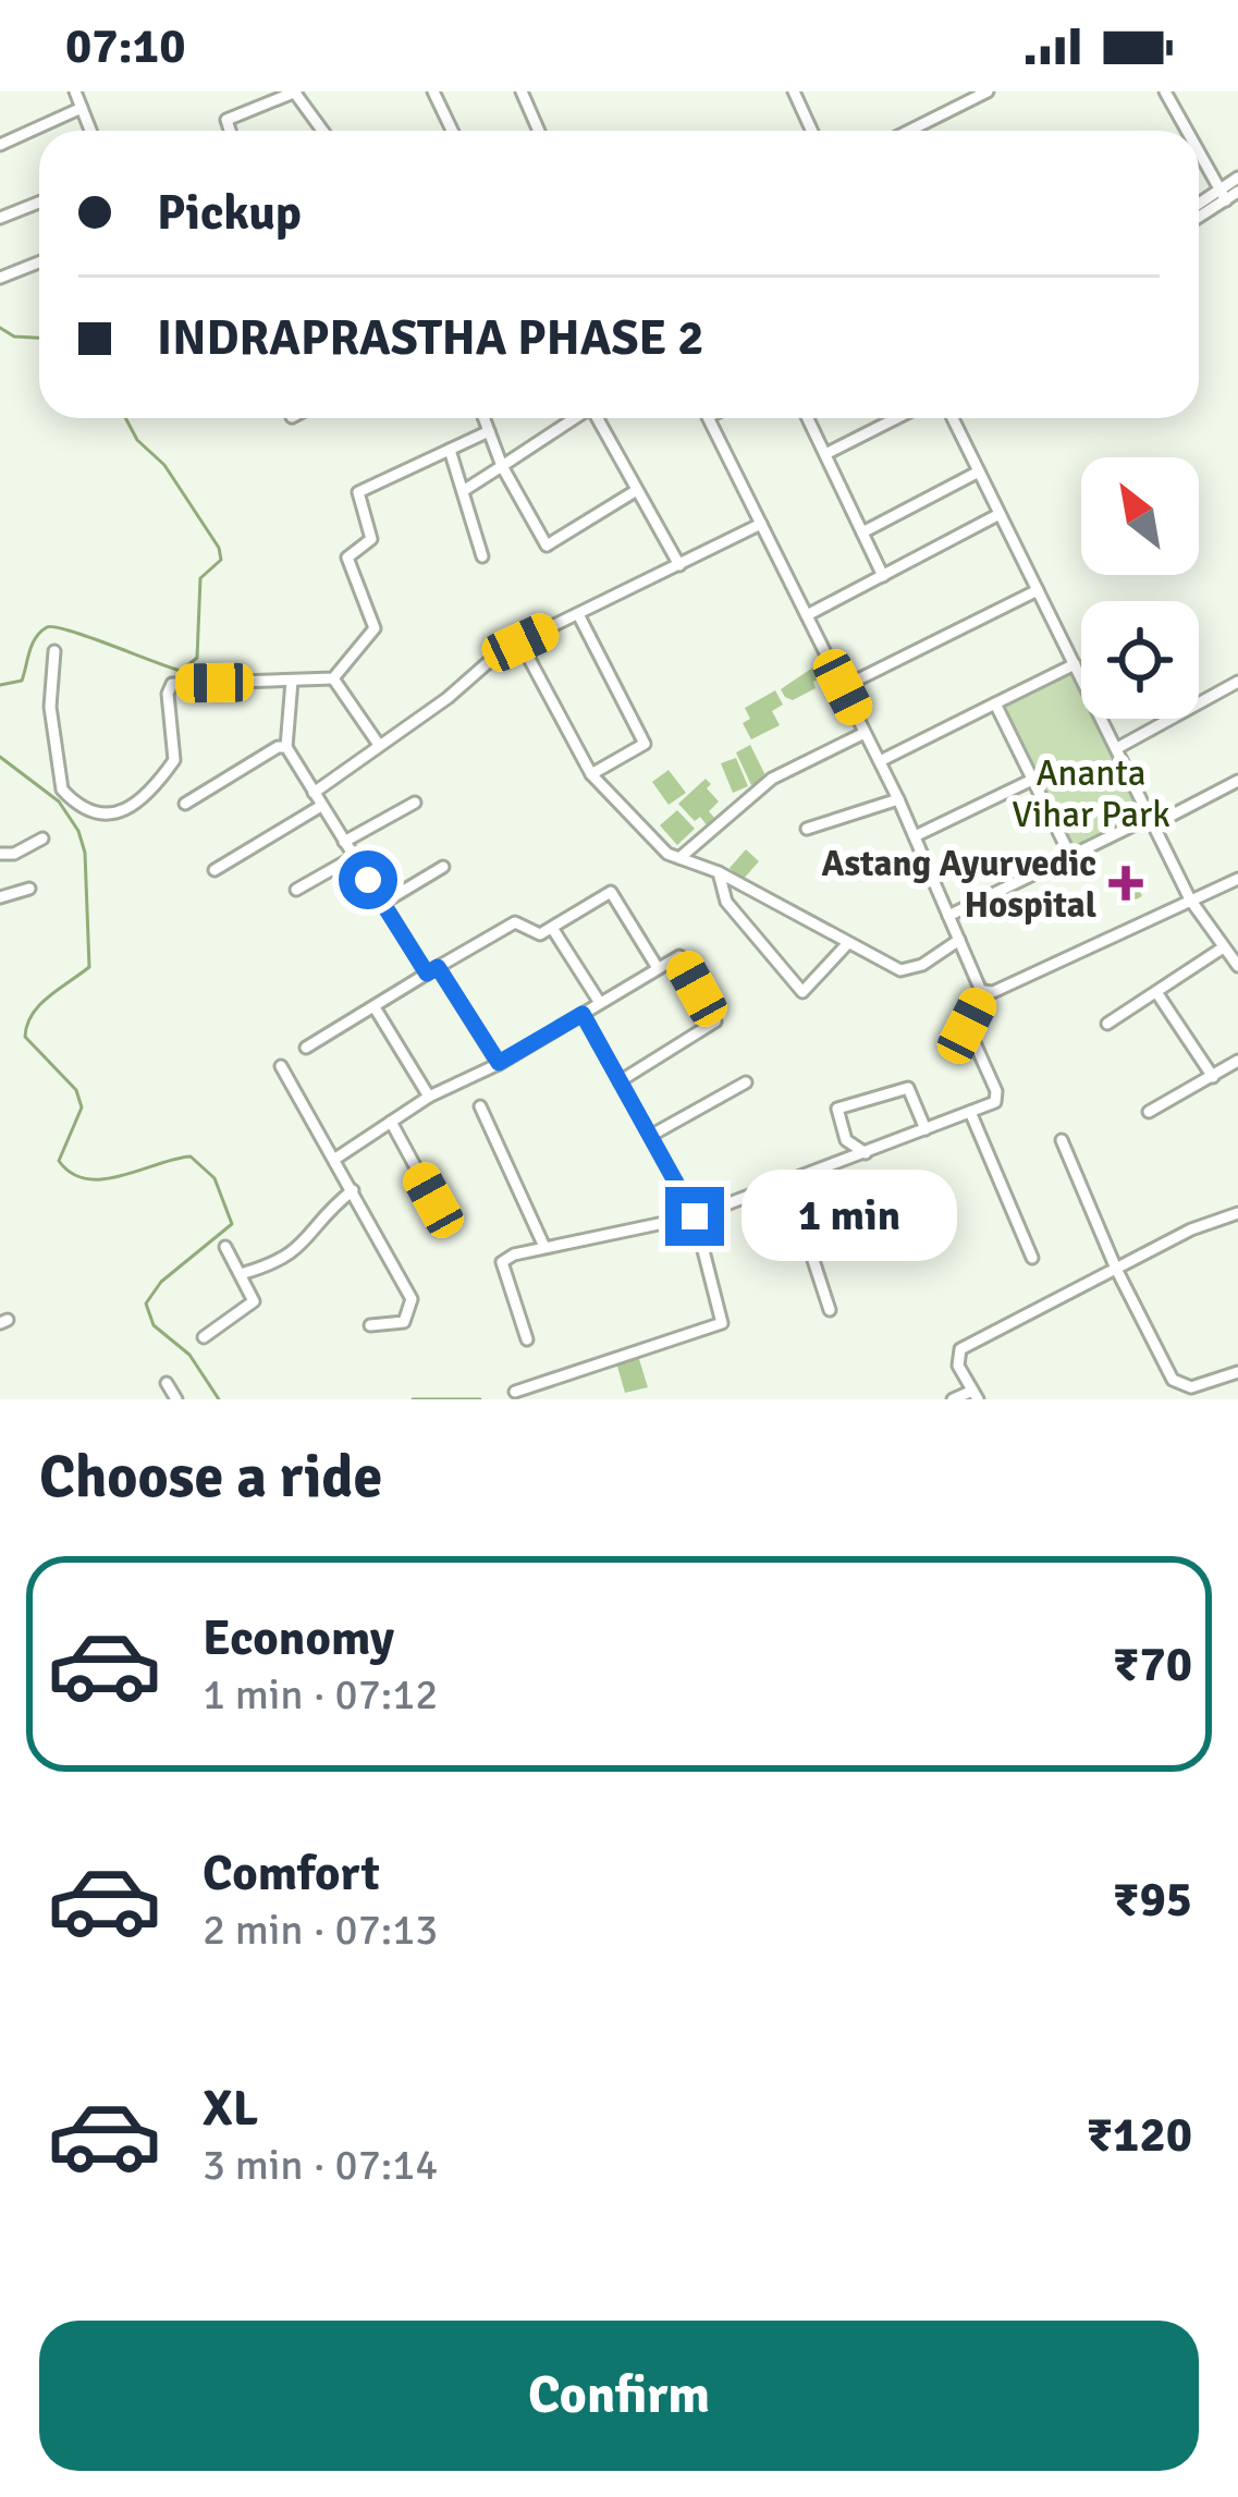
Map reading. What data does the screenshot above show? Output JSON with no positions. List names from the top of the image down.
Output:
{
  "parks": ["Ananta Vihar Park"],
  "places": {
    "health": ["Astang Ayurvedic Hospital"]
  },
  "north": "top left",
  "page": {
    "status": "07:10",
    "banner": ["Pickup", "INDRAPRASTHA PHASE 2"],
    "bubble": "1 min",
    "heading": "Choose a ride",
    "list": [
      {
        "name": "Economy",
        "note": "1 min · 07:12",
        "value": "₹70"
      },
      {
        "name": "Comfort",
        "note": "2 min · 07:13",
        "value": "₹95"
      },
      {
        "name": "XL",
        "note": "3 min · 07:14",
        "value": "₹120"
      }
    ],
    "buttons": "Confirm"
  }
}
